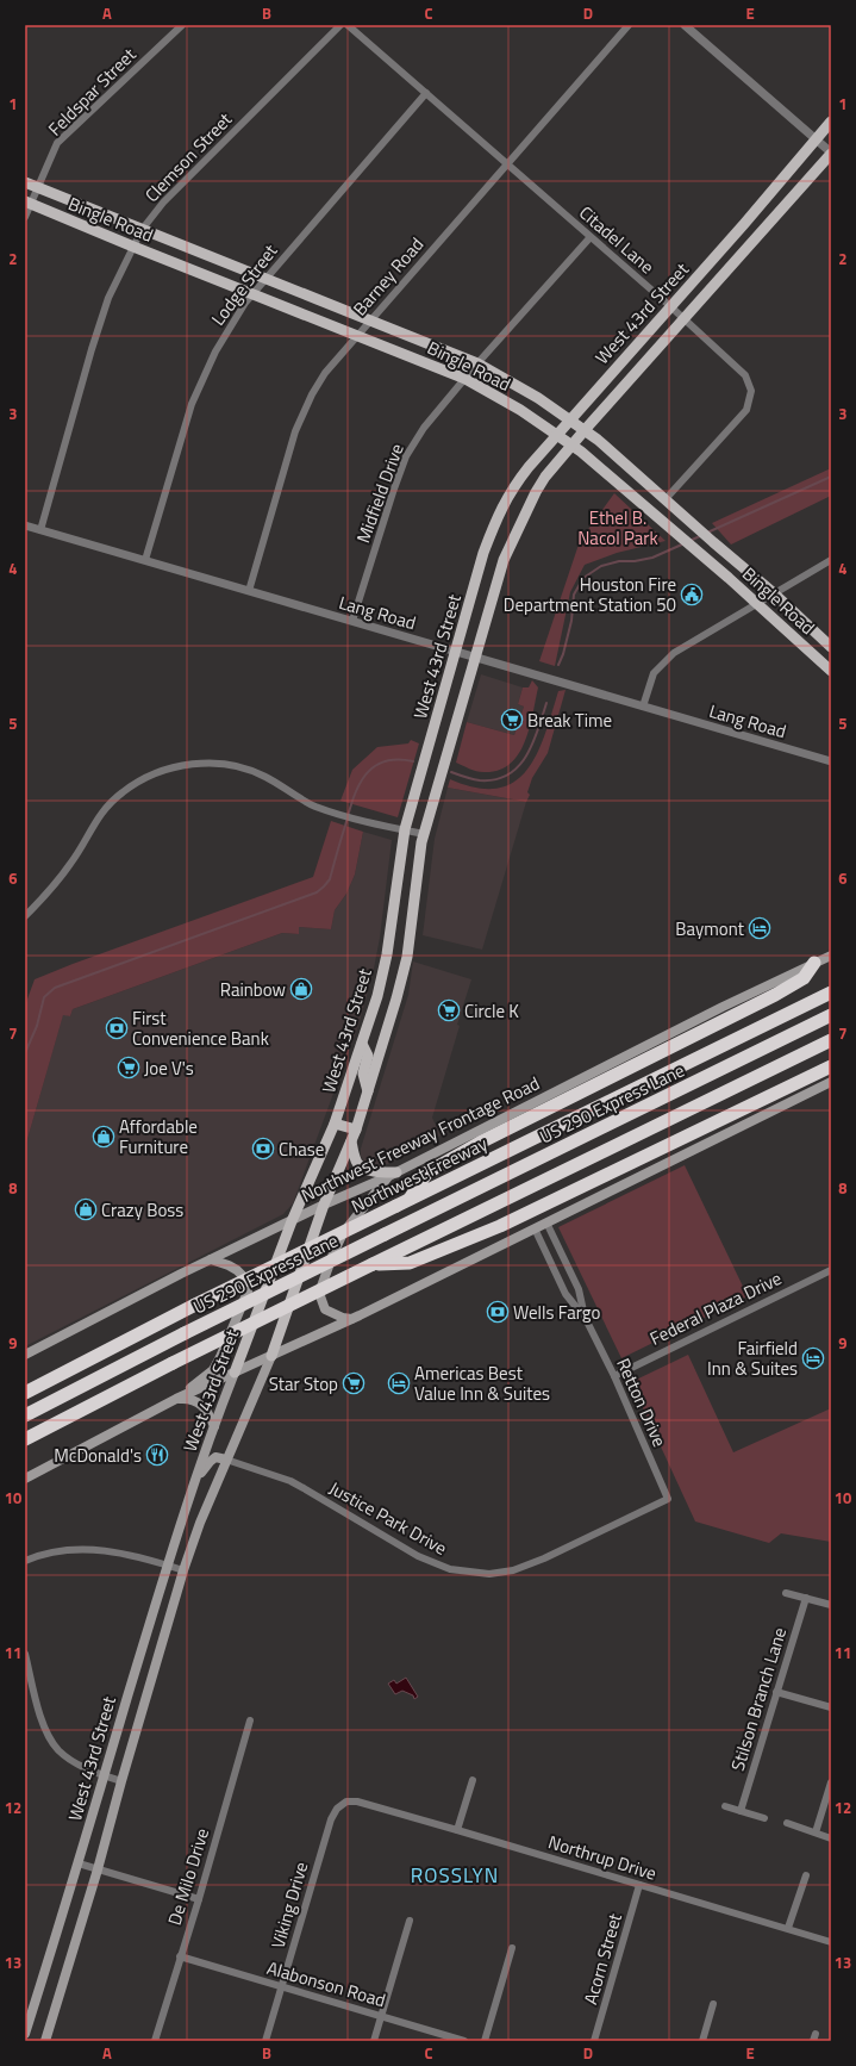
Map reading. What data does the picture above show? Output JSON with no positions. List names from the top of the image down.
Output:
{
  "streets": {
    "highway": ["US 290 Express Lane", "Northwest Freeway"],
    "main road": ["Bingle Road", "West 43rd Street", "Northwest Freeway Frontage Road"],
    "street": [
      "Feldspar Street",
      "Clemson Street",
      "Citadel Lane",
      "Barney Road",
      "Lodge Street",
      "Midfield Drive",
      "Lang Road",
      "Federal Plaza Drive",
      "Retton Drive",
      "Justice Park Drive",
      "Stilson Branch Lane",
      "Northrup Drive",
      "De Milo Drive",
      "Viking Drive",
      "Acorn Street",
      "Alabonson Road"
    ]
  },
  "crossings": [
    ["Feldspar Street", "Bingle Road"],
    ["Clemson Street", "Bingle Road"],
    ["Clemson Street", "Lang Road"],
    ["Bingle Road", "Citadel Lane"],
    ["Bingle Road", "Barney Road"],
    ["Bingle Road", "Lodge Street"],
    ["Bingle Road", "West 43rd Street"],
    ["Bingle Road", "Midfield Drive"],
    ["Citadel Lane", "Barney Road"],
    ["Citadel Lane", "Lodge Street"],
    ["Citadel Lane", "West 43rd Street"],
    ["Citadel Lane", "Midfield Drive"],
    ["Barney Road", "Lang Road"],
    ["Lodge Street", "Lang Road"],
    ["West 43rd Street", "Lang Road"],
    ["West 43rd Street", "Northwest Freeway Frontage Road"],
    ["West 43rd Street", "Justice Park Drive"],
    ["Midfield Drive", "Lang Road"],
    ["Federal Plaza Drive", "Retton Drive"],
    ["Retton Drive", "Justice Park Drive"],
    ["Northrup Drive", "Viking Drive"],
    ["Northrup Drive", "Acorn Street"],
    ["De Milo Drive", "Alabonson Road"],
    ["Viking Drive", "Alabonson Road"]
  ],
  "districts": ["ROSSLYN"],
  "parks": ["Ethel B. Nacol Park"],
  "places": {
    "public building": ["Houston Fire Department Station 50"],
    "supermarket": [
      "Break Time",
      "Circle K",
      "Joe V's",
      "Star Stop"
    ],
    "hotel": ["Baymont", "Fairfield Inn & Suites", "Americas Best Value Inn & Suites"],
    "shop": ["Rainbow", "Affordable Furniture", "Crazy Boss"],
    "bank": ["First Convenience Bank", "Chase", "Wells Fargo"],
    "restaurant": ["McDonald's"]
  },
  "grid": {
    "columns": [
      "A",
      "B",
      "C",
      "D",
      "E"
    ],
    "rows": [
      "1",
      "2",
      "3",
      "4",
      "5",
      "6",
      "7",
      "8",
      "9",
      "10",
      "11",
      "12",
      "13"
    ]
  }
}
